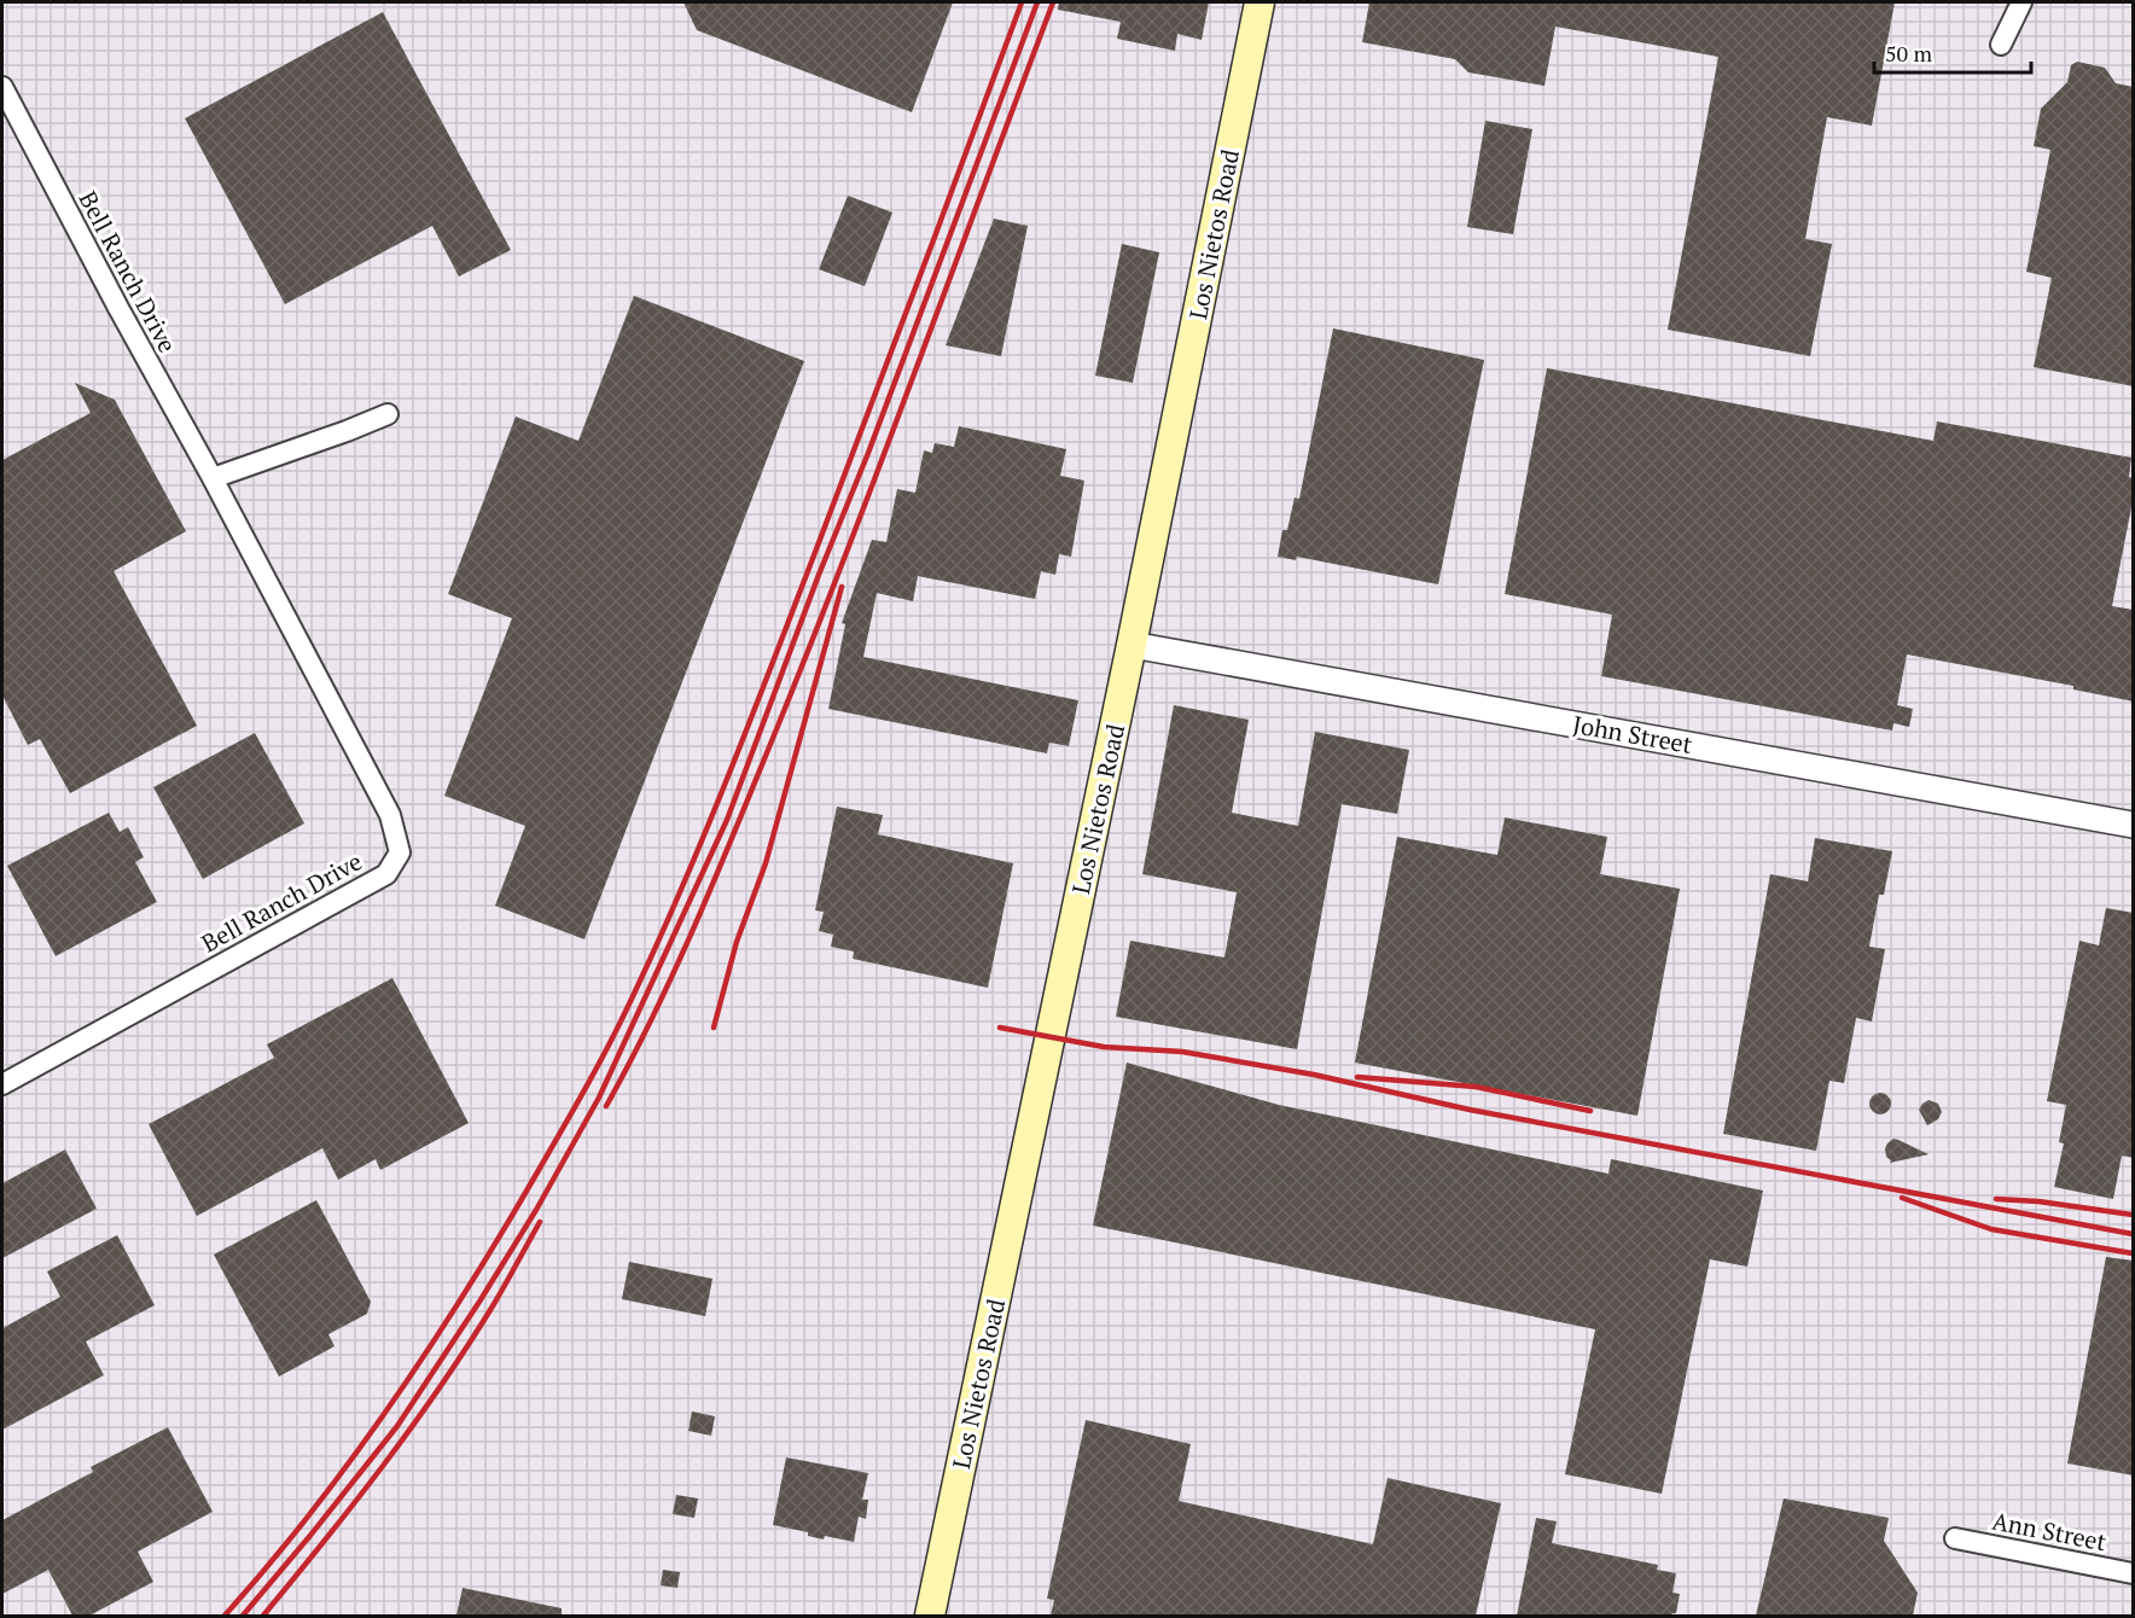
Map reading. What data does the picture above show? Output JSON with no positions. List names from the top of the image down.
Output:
{
  "streets": {
    "main road": ["Los Nietos Road"],
    "street": ["Bell Ranch Drive", "John Street", "Ann Street"]
  },
  "crossings": [
    ["Los Nietos Road", "John Street"]
  ],
  "scale_bar": "50 m"
}
